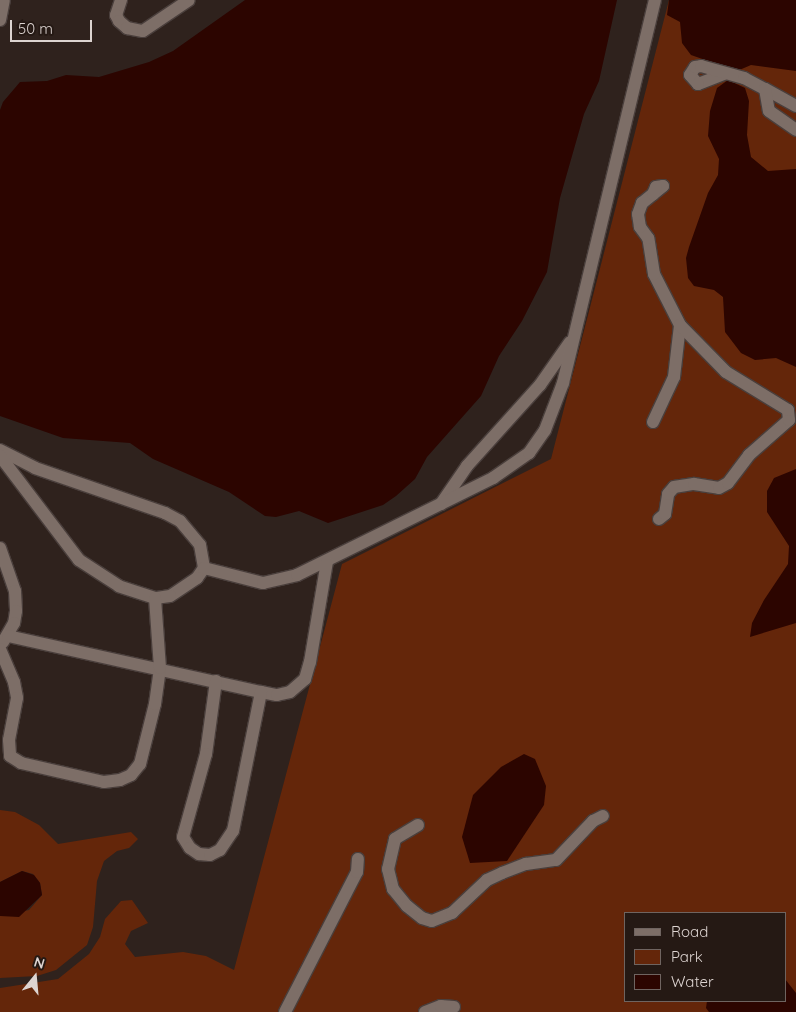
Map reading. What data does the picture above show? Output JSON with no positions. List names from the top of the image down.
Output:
{
  "legend": ["Road", "Park", "Water"],
  "scale_bar": "50 m",
  "north": "top"
}
